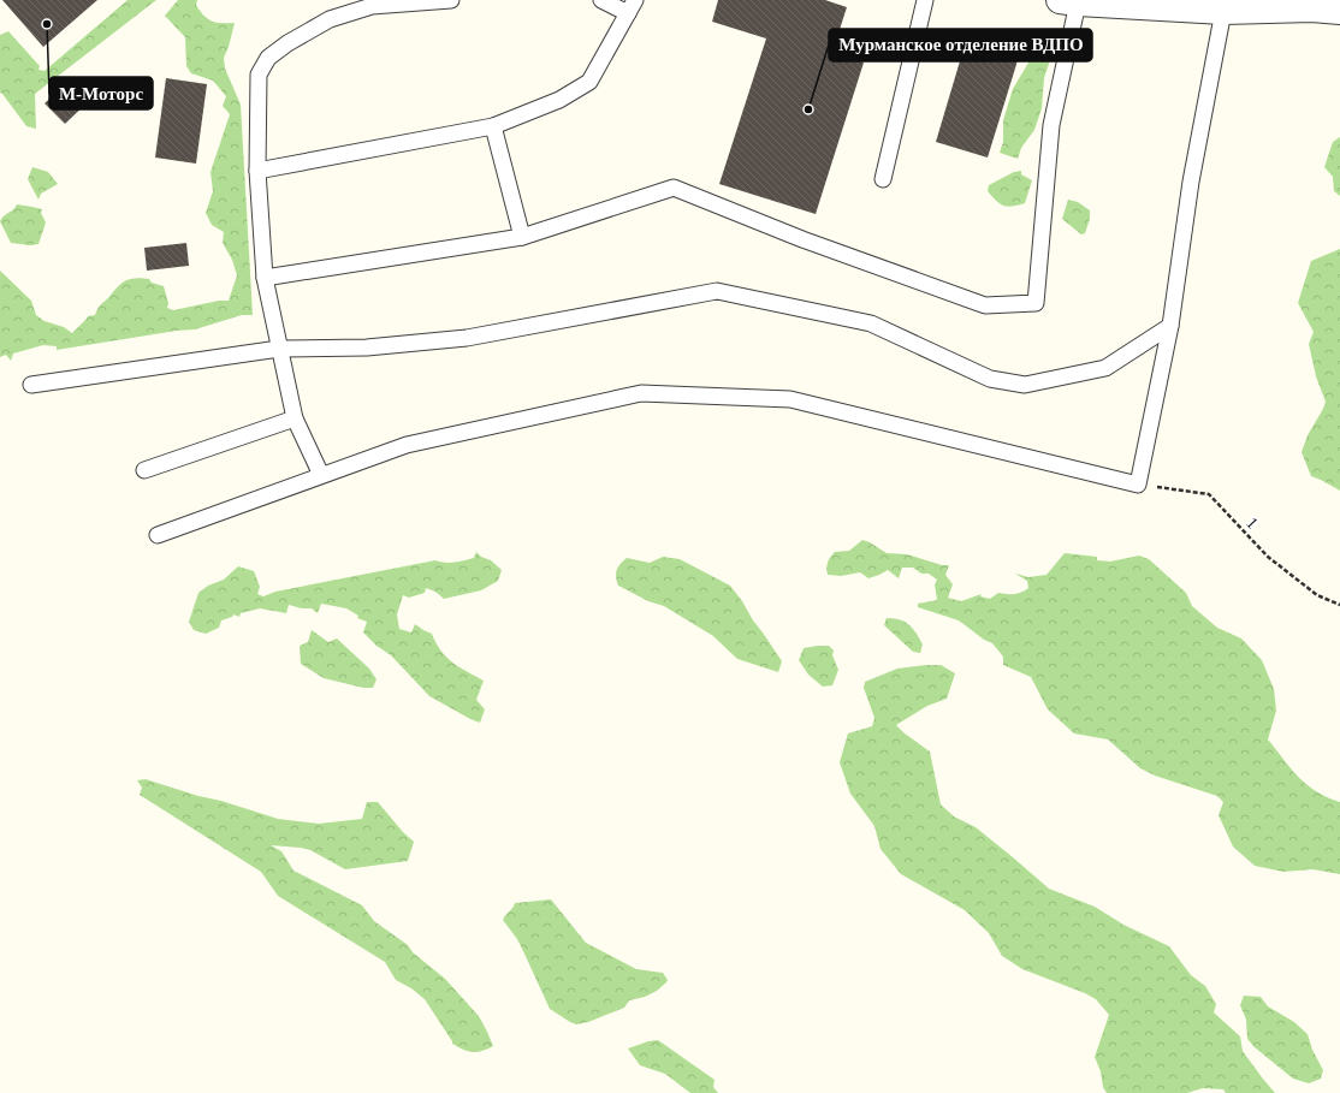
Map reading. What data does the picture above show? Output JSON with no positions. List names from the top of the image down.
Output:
{
  "streets": {
    "path": ["1"]
  },
  "places": ["М-Моторс", "Мурманское отделение ВДПО"]
}
